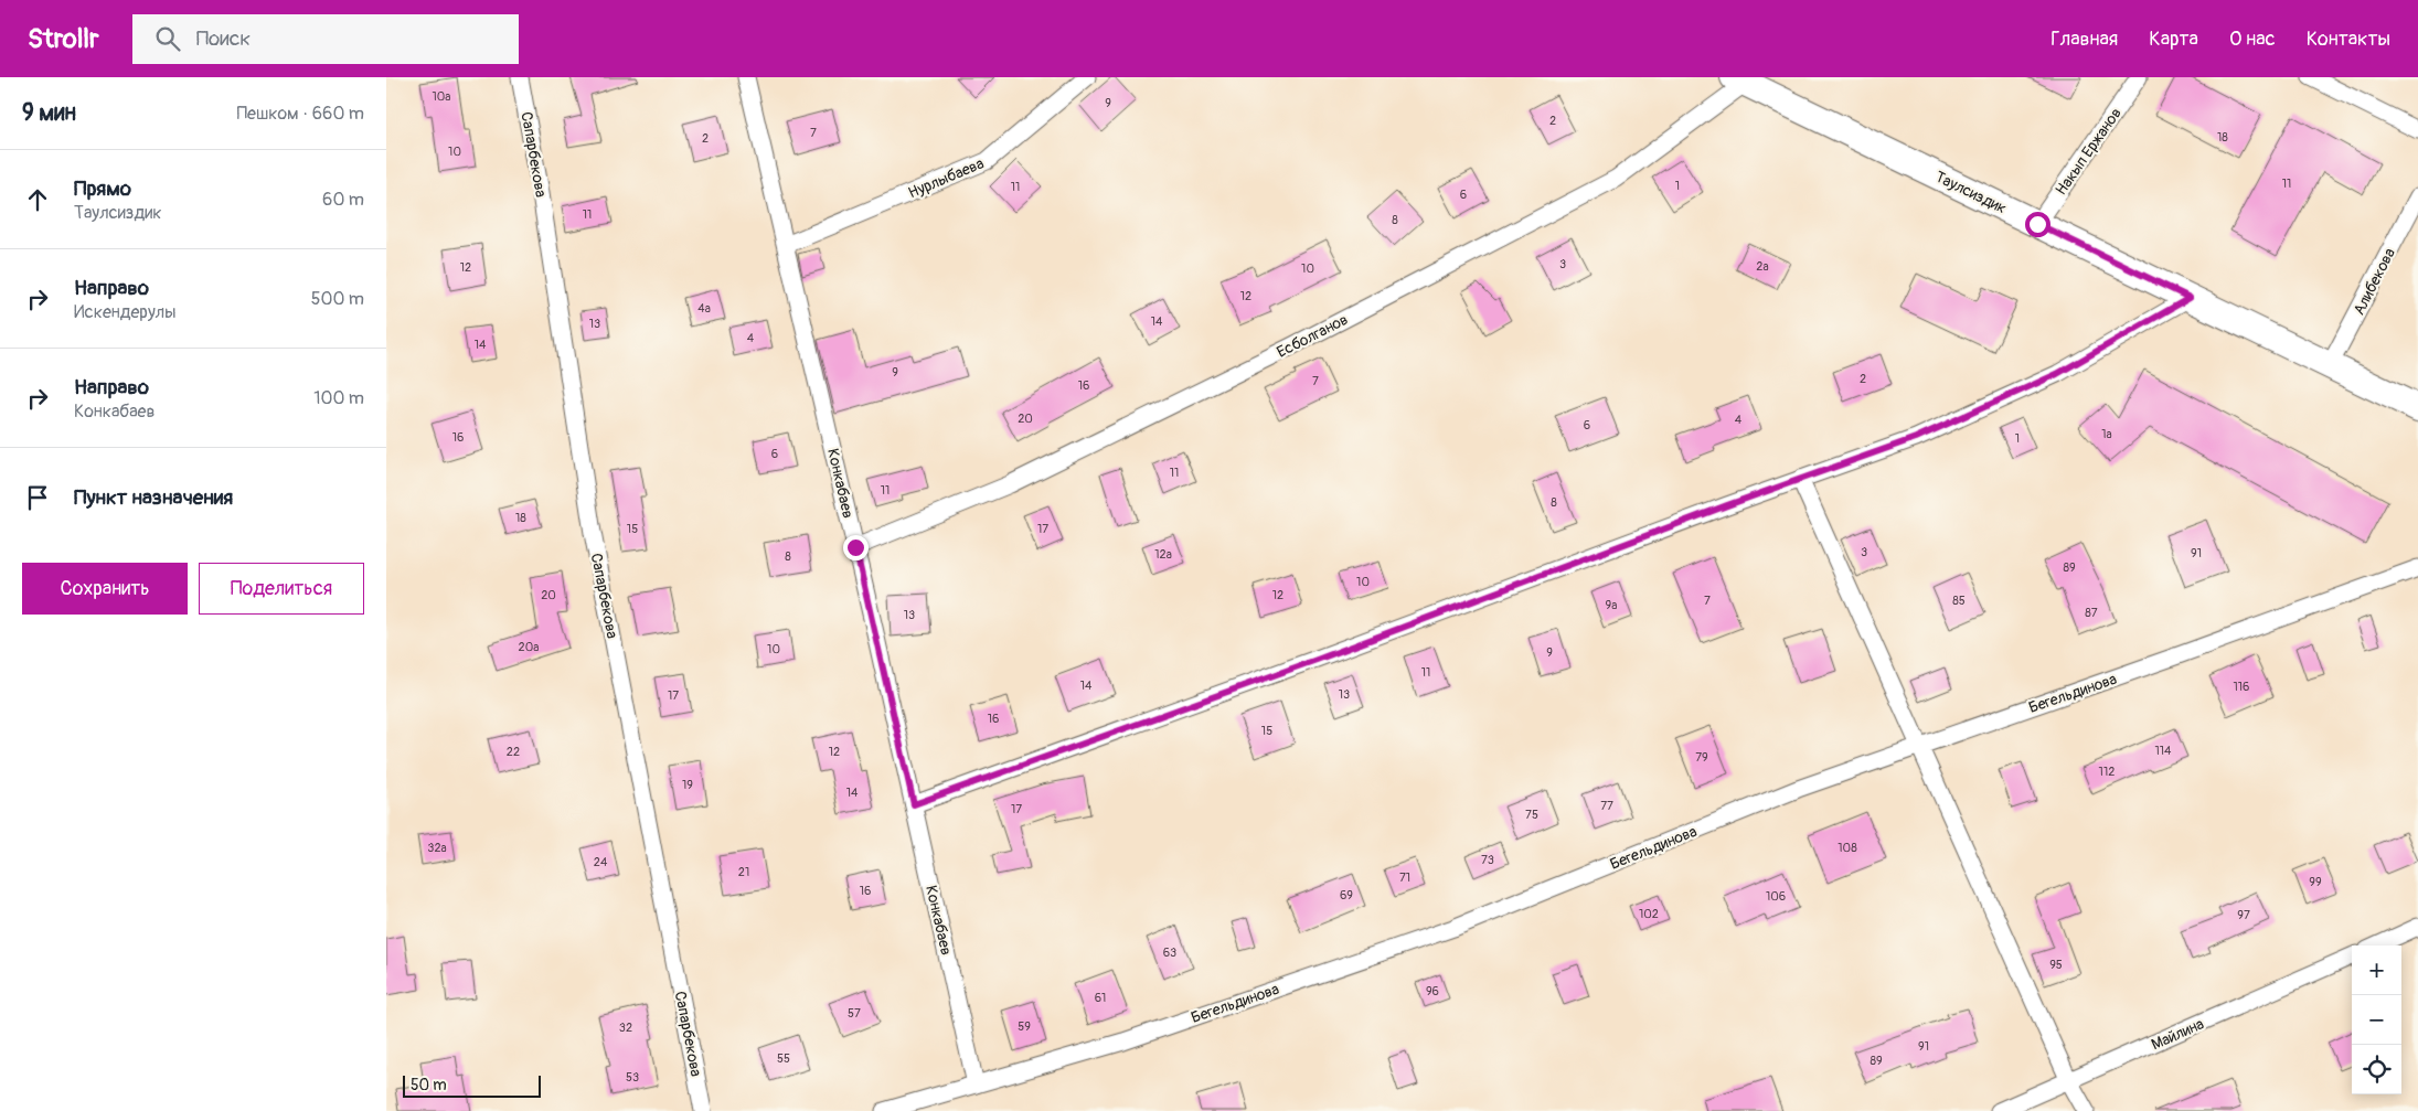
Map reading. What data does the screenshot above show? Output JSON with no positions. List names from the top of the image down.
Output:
{
  "streets": {
    "main road": ["Таулсиздик"],
    "street": [
      "Накып Ержанов",
      "Сапарбекова",
      "Нурлыбаева",
      "Алибекова",
      "Есболганов",
      "Конкабаев",
      "Бегельдинова",
      "Майлина"
    ]
  },
  "crossings": [
    ["Накып Ержанов", "Таулсиздик"],
    ["Нурлыбаева", "Конкабаев"],
    ["Таулсиздик", "Алибекова"],
    ["Таулсиздик", "Есболганов"],
    ["Есболганов", "Конкабаев"],
    ["Конкабаев", "Бегельдинова"]
  ],
  "house_numbers": [
    "10а",
    "9",
    "2",
    "7",
    "18",
    "2",
    "10",
    "11",
    "1",
    "11",
    "6",
    "11",
    "8",
    "3",
    "2а",
    "12",
    "10",
    "12",
    "4а",
    "14",
    "13",
    "4",
    "14",
    "9",
    "2",
    "7",
    "16",
    "20",
    "4",
    "6",
    "1а",
    "16",
    "1",
    "6",
    "11",
    "11",
    "8",
    "18",
    "15",
    "17",
    "3",
    "91",
    "12а",
    "8",
    "89",
    "10",
    "20",
    "12",
    "7",
    "85",
    "9а",
    "87",
    "13",
    "20а",
    "10",
    "9",
    "11",
    "14",
    "116",
    "13",
    "17",
    "16",
    "15",
    "114",
    "22",
    "12",
    "79",
    "112",
    "19",
    "14",
    "77",
    "17",
    "75",
    "32а",
    "108",
    "73",
    "24",
    "21",
    "71",
    "99",
    "16",
    "69",
    "106",
    "102",
    "97",
    "63",
    "95",
    "96",
    "61",
    "57",
    "59",
    "32",
    "91",
    "55",
    "89",
    "53"
  ],
  "scale_bar": "50 m",
  "page": {
    "header": "Strollr",
    "search": "Поиск",
    "nav": [
      "Главная",
      "Карта",
      "О нас",
      "Контакты"
    ],
    "heading": ["9 мин", "Пешком · 660 m"],
    "list": [
      ["Прямо", "Таулсиздик", "60 m"],
      ["Направо", "Искендерулы", "500 m"],
      ["Направо", "Конкабаев", "100 m"],
      "Пункт назначения"
    ],
    "buttons": ["Сохранить", "Поделиться"],
    "map_buttons": ["+", "−"],
    "scale": "50 m"
  }
}
